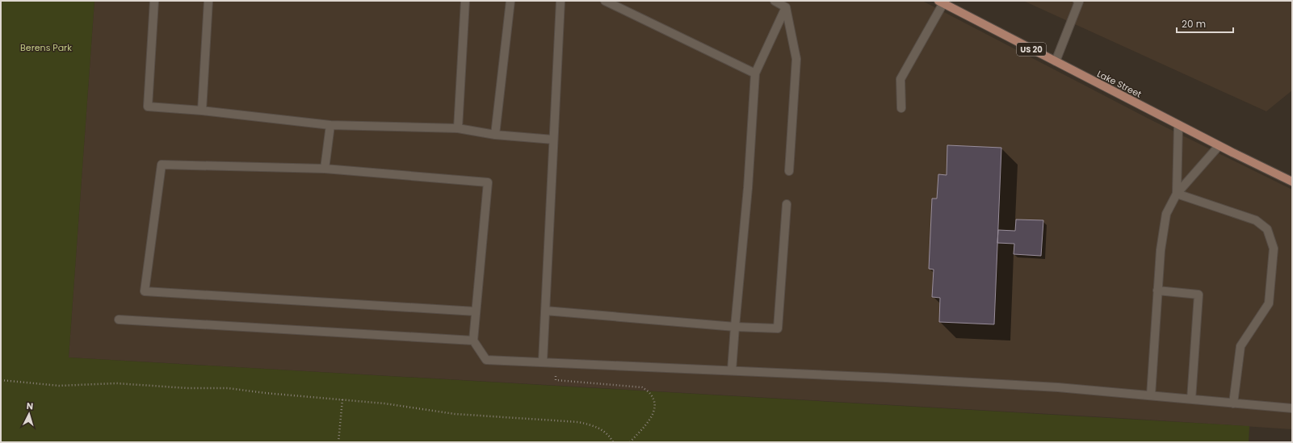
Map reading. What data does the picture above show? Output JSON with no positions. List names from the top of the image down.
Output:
{
  "streets": {
    "main road": ["US 20", "Lake Street"]
  },
  "parks": ["Berens Park"],
  "scale_bar": "20 m",
  "north": "top"
}
